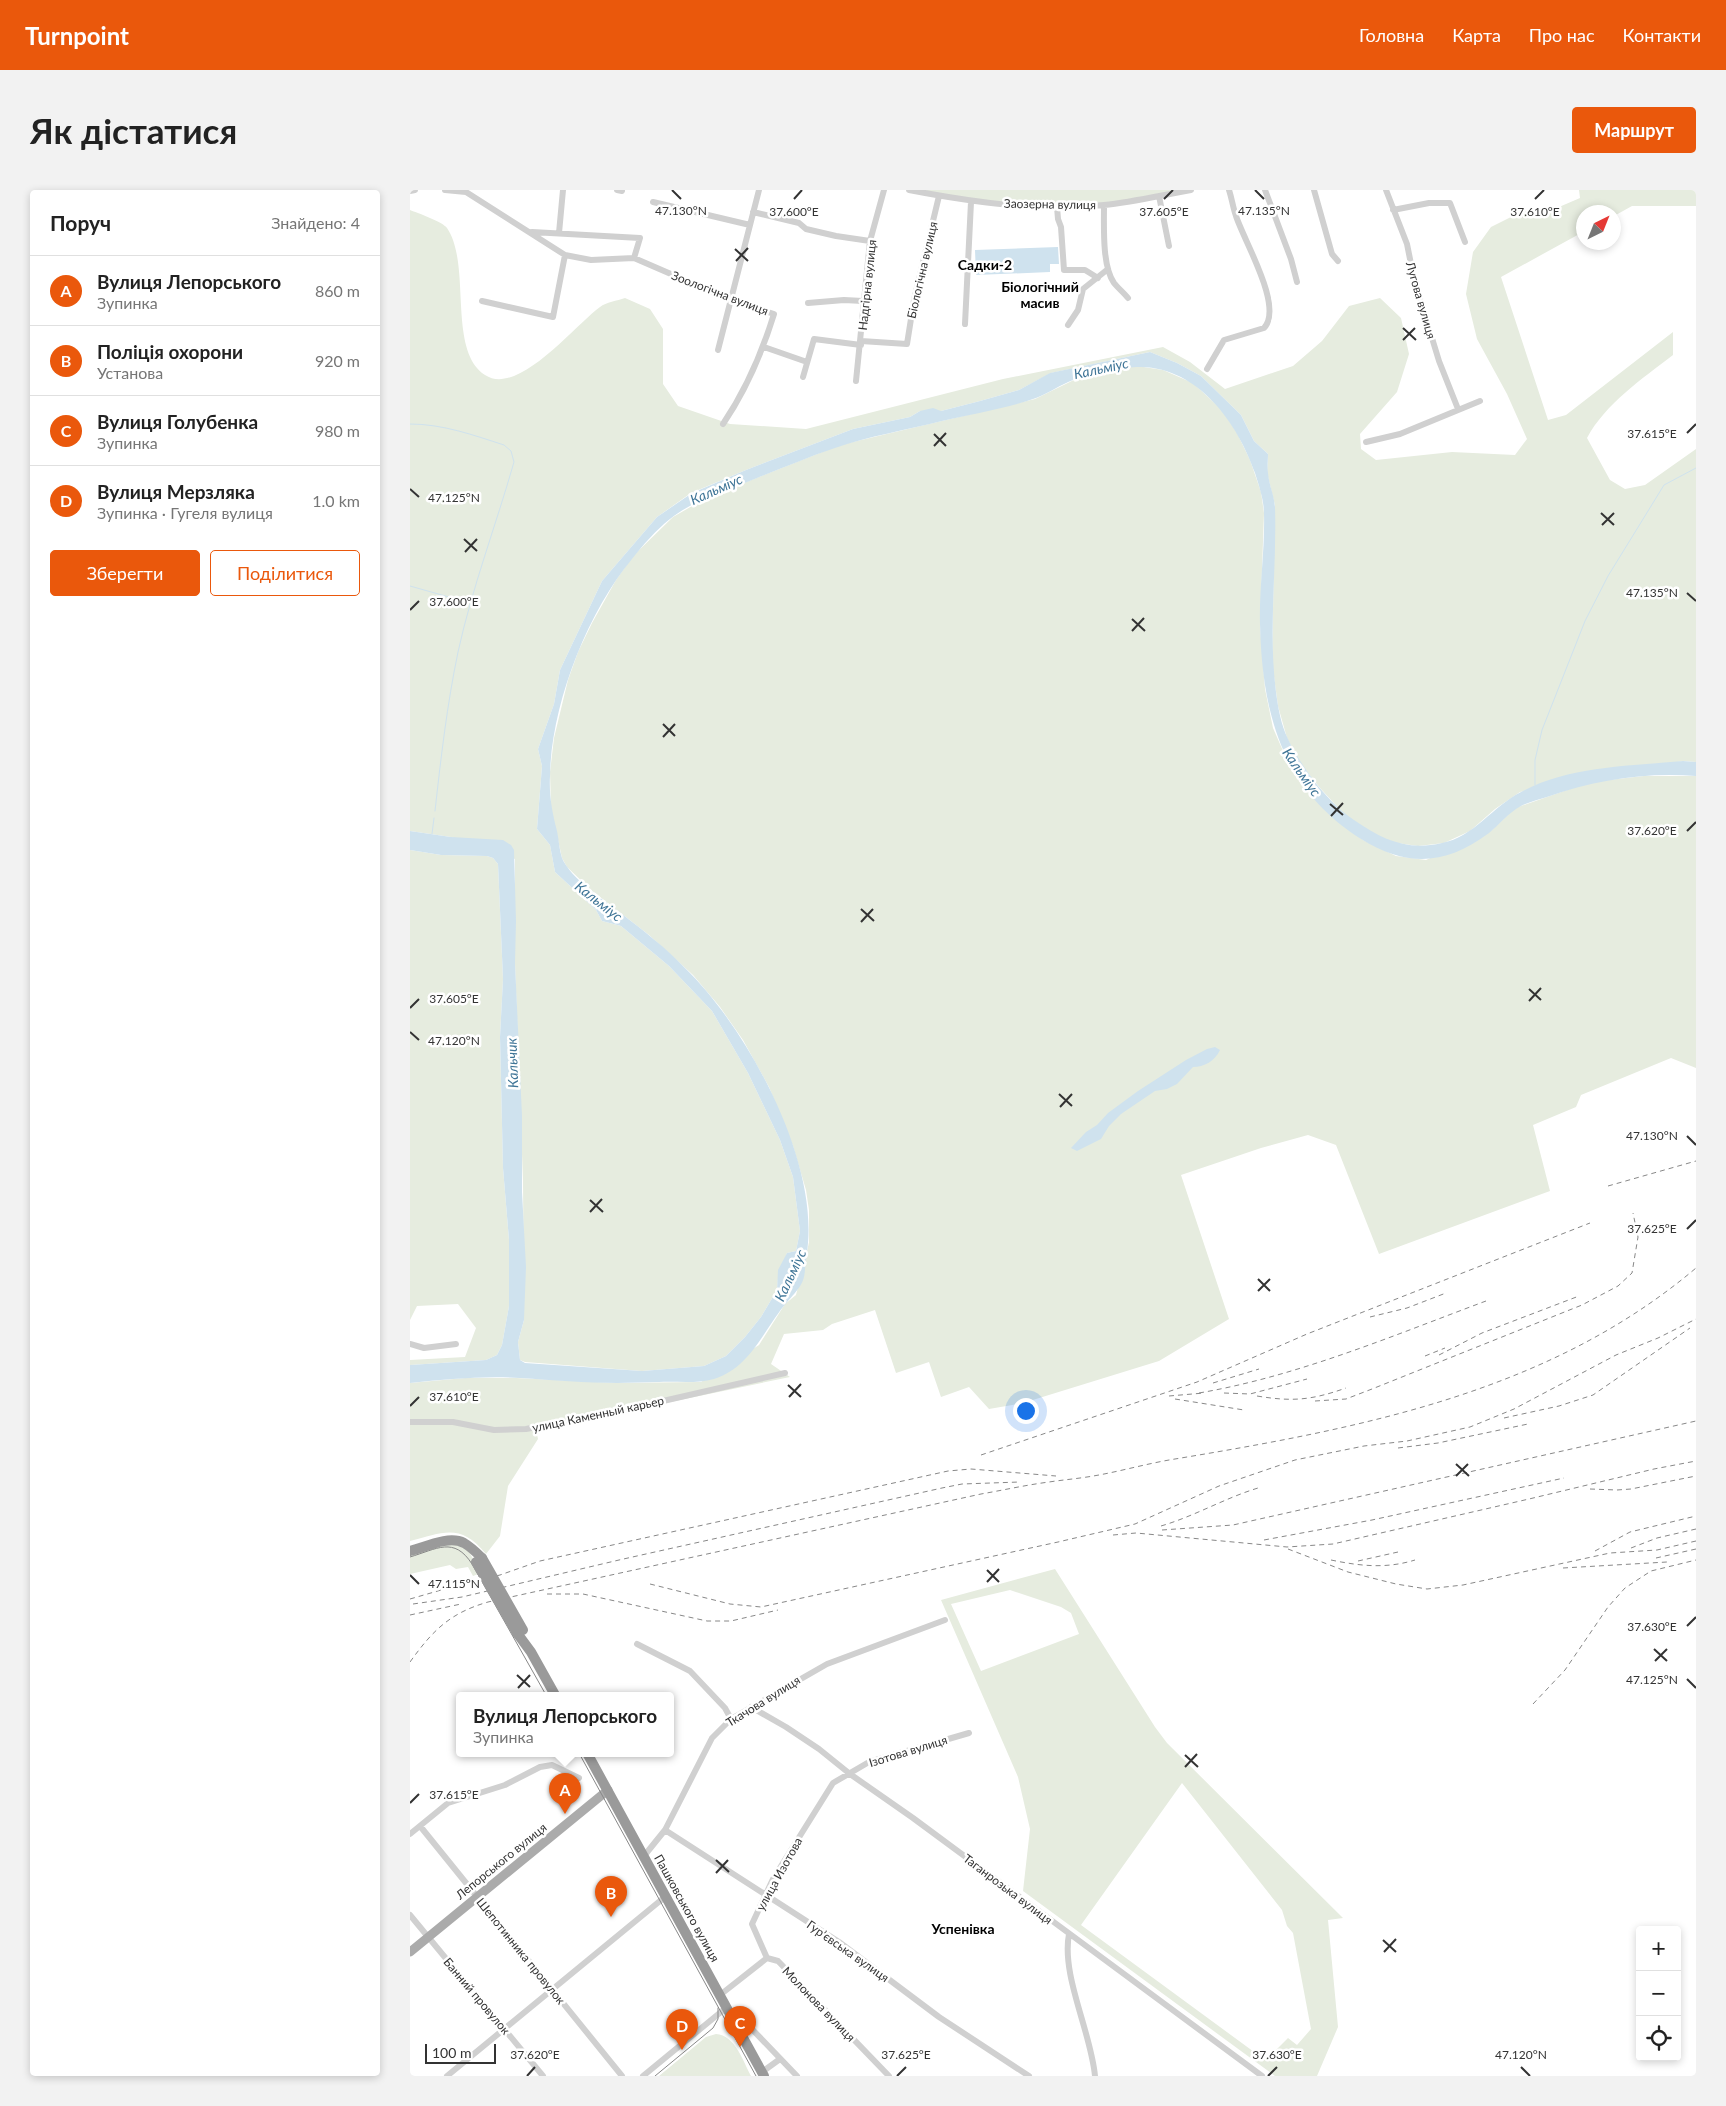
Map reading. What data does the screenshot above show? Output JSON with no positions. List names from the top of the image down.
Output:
{
  "streets": {
    "highway": ["Пашковського вулиця"],
    "main road": ["Лепорського вулиця"],
    "street": [
      "Заозерна вулиця",
      "Біологічна вулиця",
      "Надгірна вулиця",
      "Зоологічна вулиця",
      "Лугова вулиця",
      "улица Каменный карьер",
      "Ткачова вулиця",
      "Ізотова вулиця",
      "улица Изотова",
      "Таганрозька вулиця",
      "Шепотинника провулок",
      "Гур’євська вулиця",
      "Банний провулок",
      "Молонова вулиця"
    ]
  },
  "crossings": [
    ["Заозерна вулиця", "Біологічна вулиця"],
    ["Біологічна вулиця", "Надгірна вулиця"],
    ["Ткачова вулиця", "Таганрозька вулиця"],
    ["Ткачова вулиця", "Пашковського вулиця"],
    ["Ткачова вулиця", "Гур’євська вулиця"],
    ["Ізотова вулиця", "улица Изотова"],
    ["Ізотова вулиця", "Таганрозька вулиця"],
    ["Лепорського вулиця", "Пашковського вулиця"],
    ["Лепорського вулиця", "Шепотинника провулок"],
    ["Лепорського вулиця", "Банний провулок"],
    ["улица Изотова", "Таганрозька вулиця"],
    ["улица Изотова", "Гур’євська вулиця"],
    ["улица Изотова", "Молонова вулиця"]
  ],
  "districts": ["Садки-2", "Біологічний масив", "Успенівка"],
  "water": ["Кальміус", "Кальчик"],
  "scale_bar": "100 m",
  "north": "top right",
  "page": {
    "header": "Turnpoint",
    "nav": [
      "Головна",
      "Карта",
      "Про нас",
      "Контакти"
    ],
    "buttons": [
      "Маршрут",
      ["Зберегти", "Поділитися"]
    ],
    "title": "Як дістатися",
    "heading": ["Поруч", "Знайдено: 4"],
    "list": [
      {
        "mark": "A",
        "name": "Вулиця Лепорського",
        "note": "Зупинка",
        "value": "860 m"
      },
      {
        "mark": "B",
        "name": "Поліція охорони",
        "note": "Установа",
        "value": "920 m"
      },
      {
        "mark": "C",
        "name": "Вулиця Голубенка",
        "note": "Зупинка",
        "value": "980 m"
      },
      {
        "mark": "D",
        "name": "Вулиця Мерзляка",
        "note": "Зупинка · Гугеля вулиця",
        "value": "1.0 km"
      }
    ],
    "popup": ["Вулиця Лепорського", "Зупинка"],
    "pins": [
      "A",
      "B",
      "C",
      "D"
    ],
    "map_buttons": ["+", "−"],
    "scale": "100 m"
  },
  "coordinates": [
    "47.130°N",
    "47.135°N",
    "37.600°E",
    "37.605°E",
    "37.610°E",
    "37.615°E",
    "47.125°N",
    "37.620°E",
    "47.120°N",
    "37.625°E",
    "47.115°N",
    "37.630°E"
  ]
}
